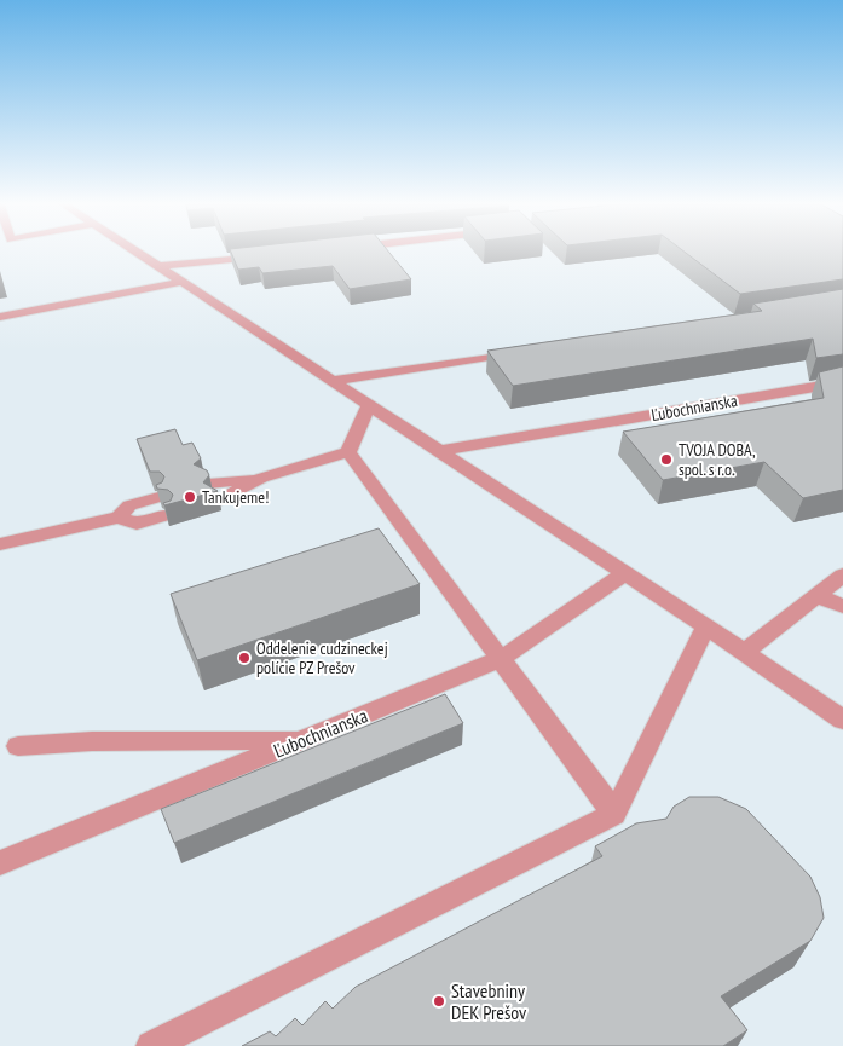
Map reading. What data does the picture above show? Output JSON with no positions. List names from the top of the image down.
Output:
{
  "streets": {
    "lane": ["Ľubochnianska"]
  },
  "places": [
    "TVOJA DOBA, spol. s r.o.",
    "Tankujeme!",
    "Oddelenie cudzineckej polície PZ Prešov",
    "Stavebniny DEK Prešov"
  ]
}
